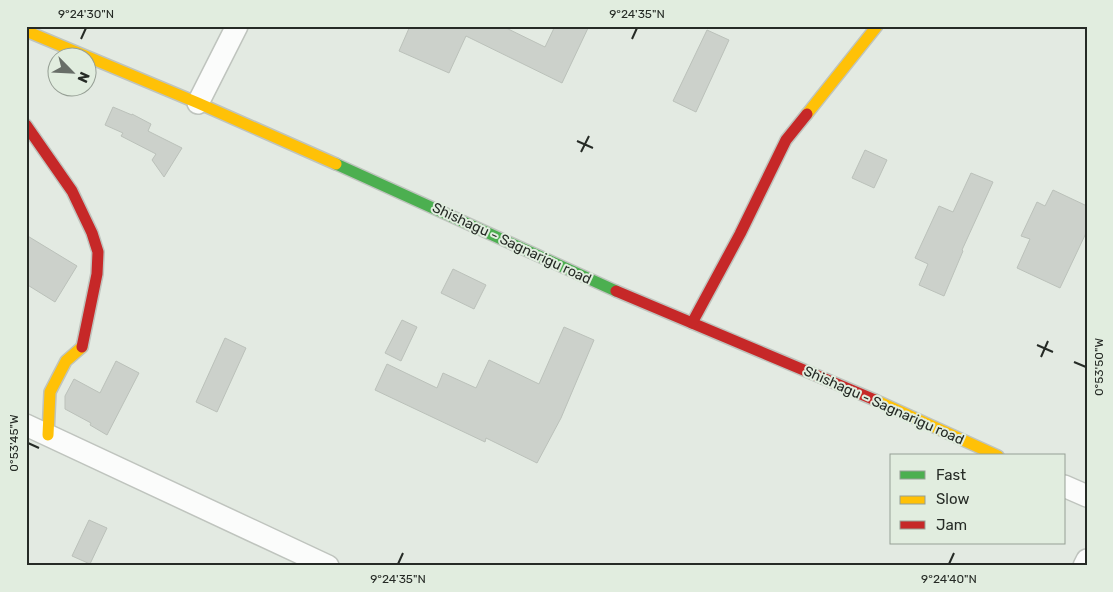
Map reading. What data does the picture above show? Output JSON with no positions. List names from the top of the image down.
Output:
{
  "streets": {
    "street": ["Shishagu - Sagnarigu road"]
  },
  "legend": ["Fast", "Slow", "Jam"],
  "north": "bottom right",
  "coordinates": [
    "9°24'30\"N",
    "9°24'35\"N",
    "0°53'50\"W",
    "0°53'45\"W",
    "9°24'40\"N"
  ]
}
